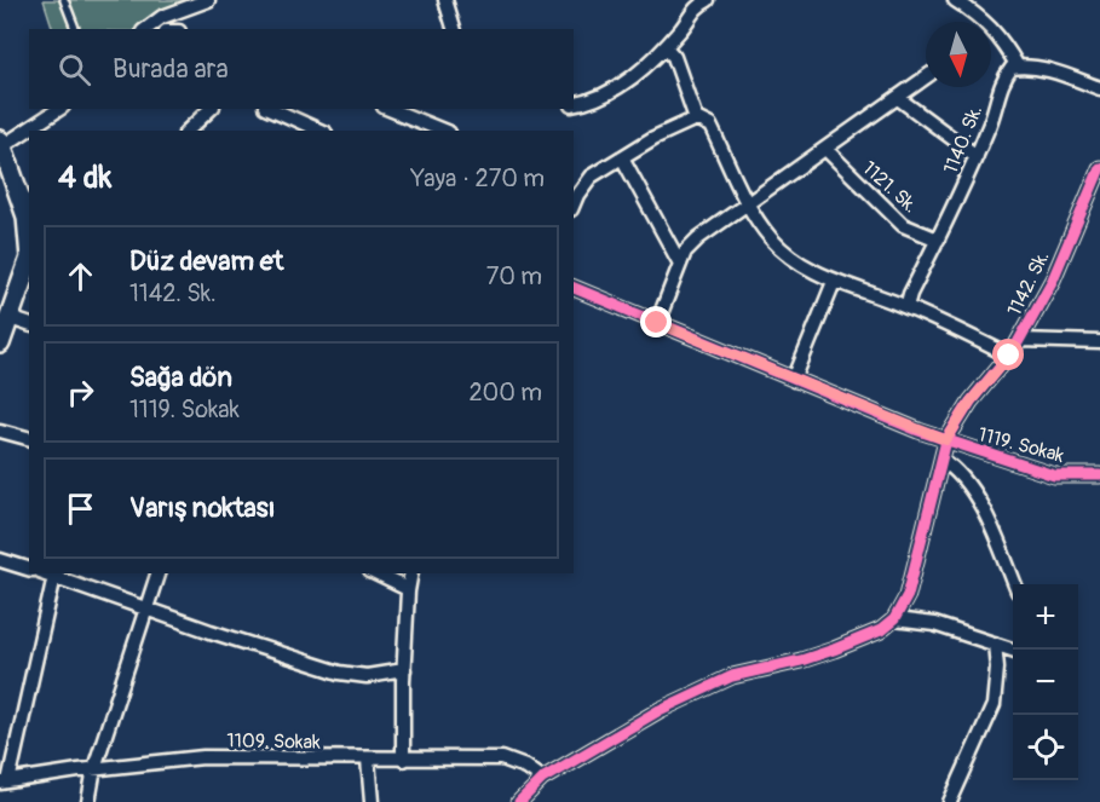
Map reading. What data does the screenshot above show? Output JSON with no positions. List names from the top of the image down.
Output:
{
  "streets": {
    "street": [
      "1140. Sk.",
      "1121. Sk.",
      "1142. Sk.",
      "1119. Sokak",
      "1109. Sokak"
    ]
  },
  "crossings": [
    ["1140. Sk.", "1121. Sk."],
    ["1142. Sk.", "1119. Sokak"]
  ],
  "north": "bottom",
  "page": {
    "search": "Burada ara",
    "heading": ["4 dk", "Yaya · 270 m"],
    "list": [
      ["Düz devam et", "1142. Sk.", "70 m"],
      ["Sağa dön", "1119. Sokak", "200 m"],
      "Varış noktası"
    ],
    "map_buttons": ["+", "−"]
  }
}
